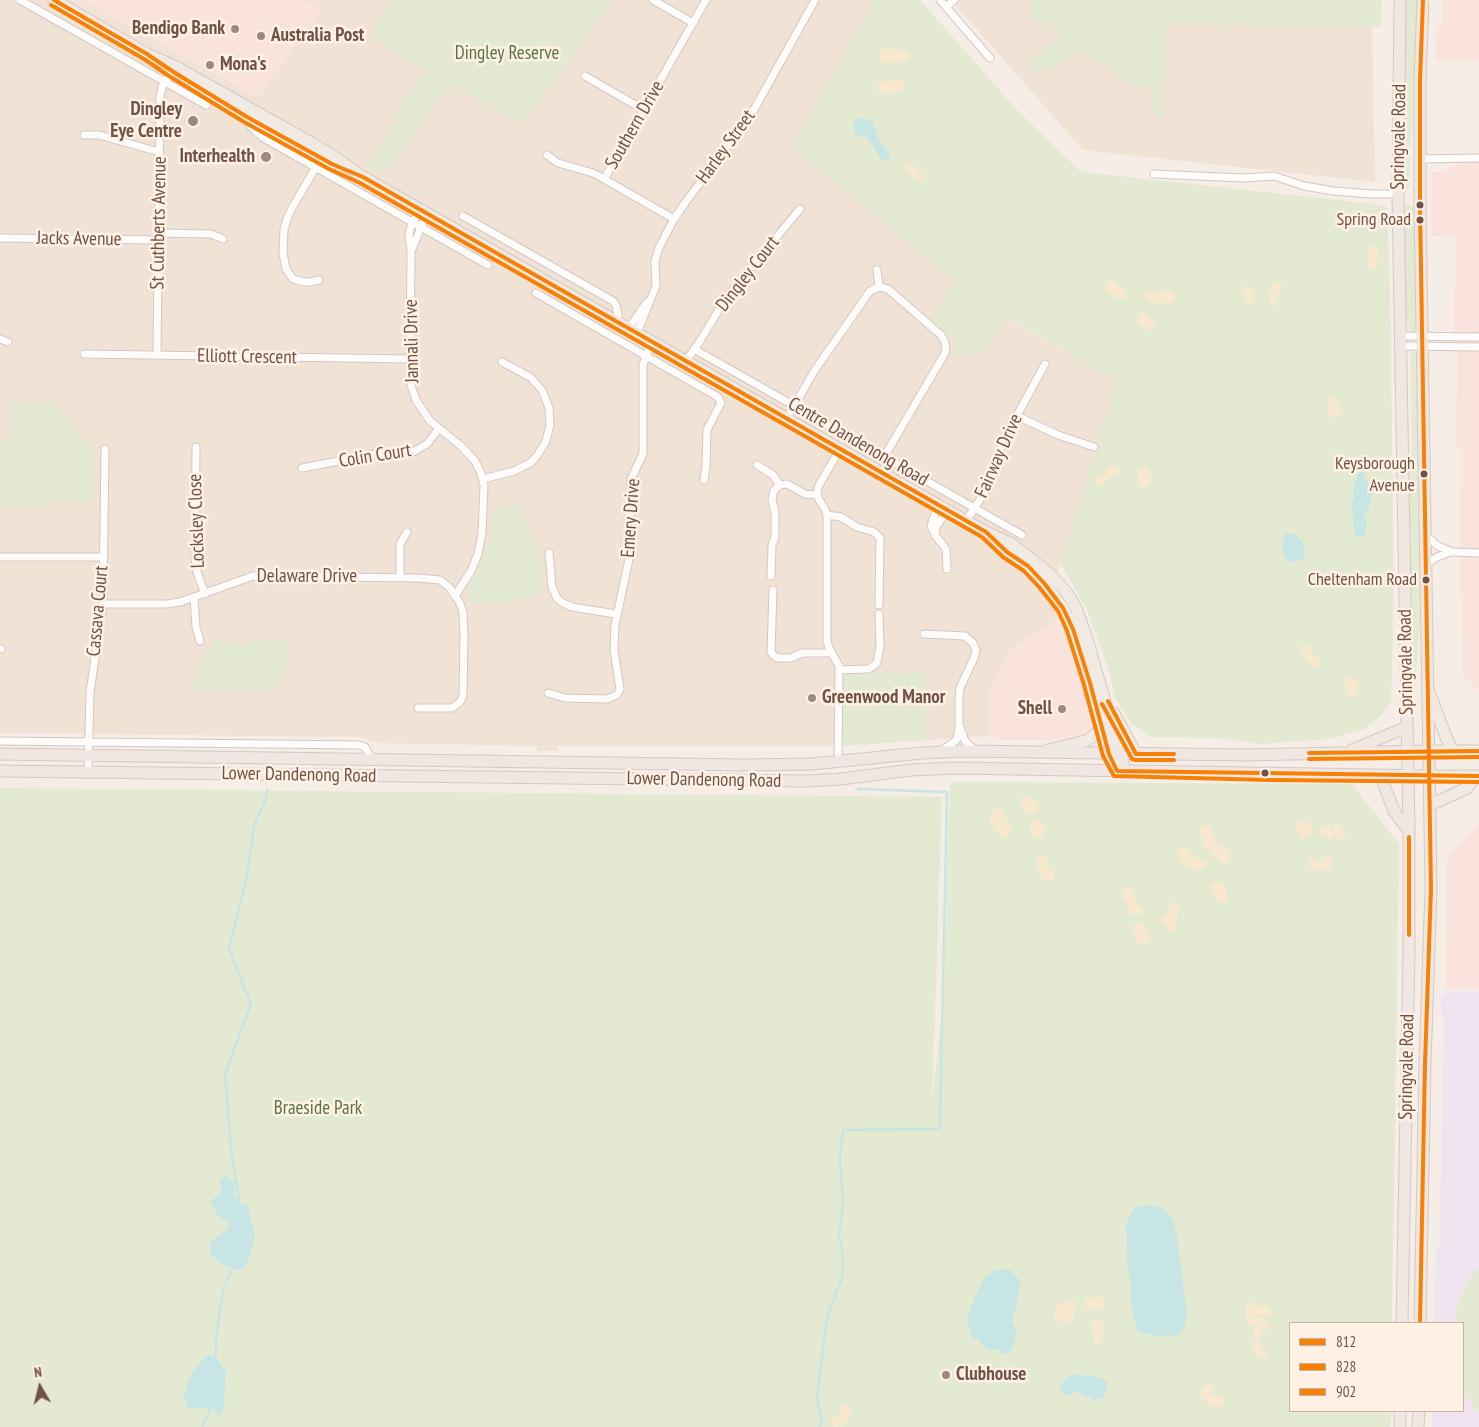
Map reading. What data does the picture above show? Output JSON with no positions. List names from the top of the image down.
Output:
{
  "streets": {
    "highway": ["Springvale Road", "Lower Dandenong Road"],
    "main road": ["Centre Dandenong Road"],
    "street": [
      "Southern Drive",
      "Harley Street",
      "St Cuthberts Avenue",
      "Jacks Avenue",
      "Dingley Court",
      "Jannali Drive",
      "Elliott Crescent",
      "Colin Court",
      "Fairway Drive",
      "Emery Drive",
      "Locksley Close",
      "Delaware Drive",
      "Cassava Court"
    ]
  },
  "crossings": [
    ["Southern Drive", "Harley Street"],
    ["Springvale Road", "Lower Dandenong Road"],
    ["Harley Street", "Centre Dandenong Road"],
    ["St Cuthberts Avenue", "Jacks Avenue"],
    ["St Cuthberts Avenue", "Elliott Crescent"],
    ["St Cuthberts Avenue", "Centre Dandenong Road"],
    ["Dingley Court", "Centre Dandenong Road"],
    ["Jannali Drive", "Elliott Crescent"],
    ["Jannali Drive", "Centre Dandenong Road"],
    ["Jannali Drive", "Colin Court"],
    ["Jannali Drive", "Delaware Drive"],
    ["Centre Dandenong Road", "Fairway Drive"],
    ["Centre Dandenong Road", "Emery Drive"],
    ["Centre Dandenong Road", "Lower Dandenong Road"],
    ["Locksley Close", "Delaware Drive"],
    ["Delaware Drive", "Cassava Court"],
    ["Cassava Court", "Lower Dandenong Road"]
  ],
  "parks": ["Dingley Reserve", "Braeside Park"],
  "places": [
    "Bendigo Bank",
    "Australia Post",
    "Mona's",
    "Dingley Eye Centre",
    "Interhealth",
    "Spring Road",
    "Keysborough Avenue",
    "Cheltenham Road",
    "Greenwood Manor",
    "Shell",
    "Clubhouse"
  ],
  "lines": ["transit line 812", "transit line 902", "transit line 828"],
  "legend": ["812", "828", "902"],
  "north": "top"
}
